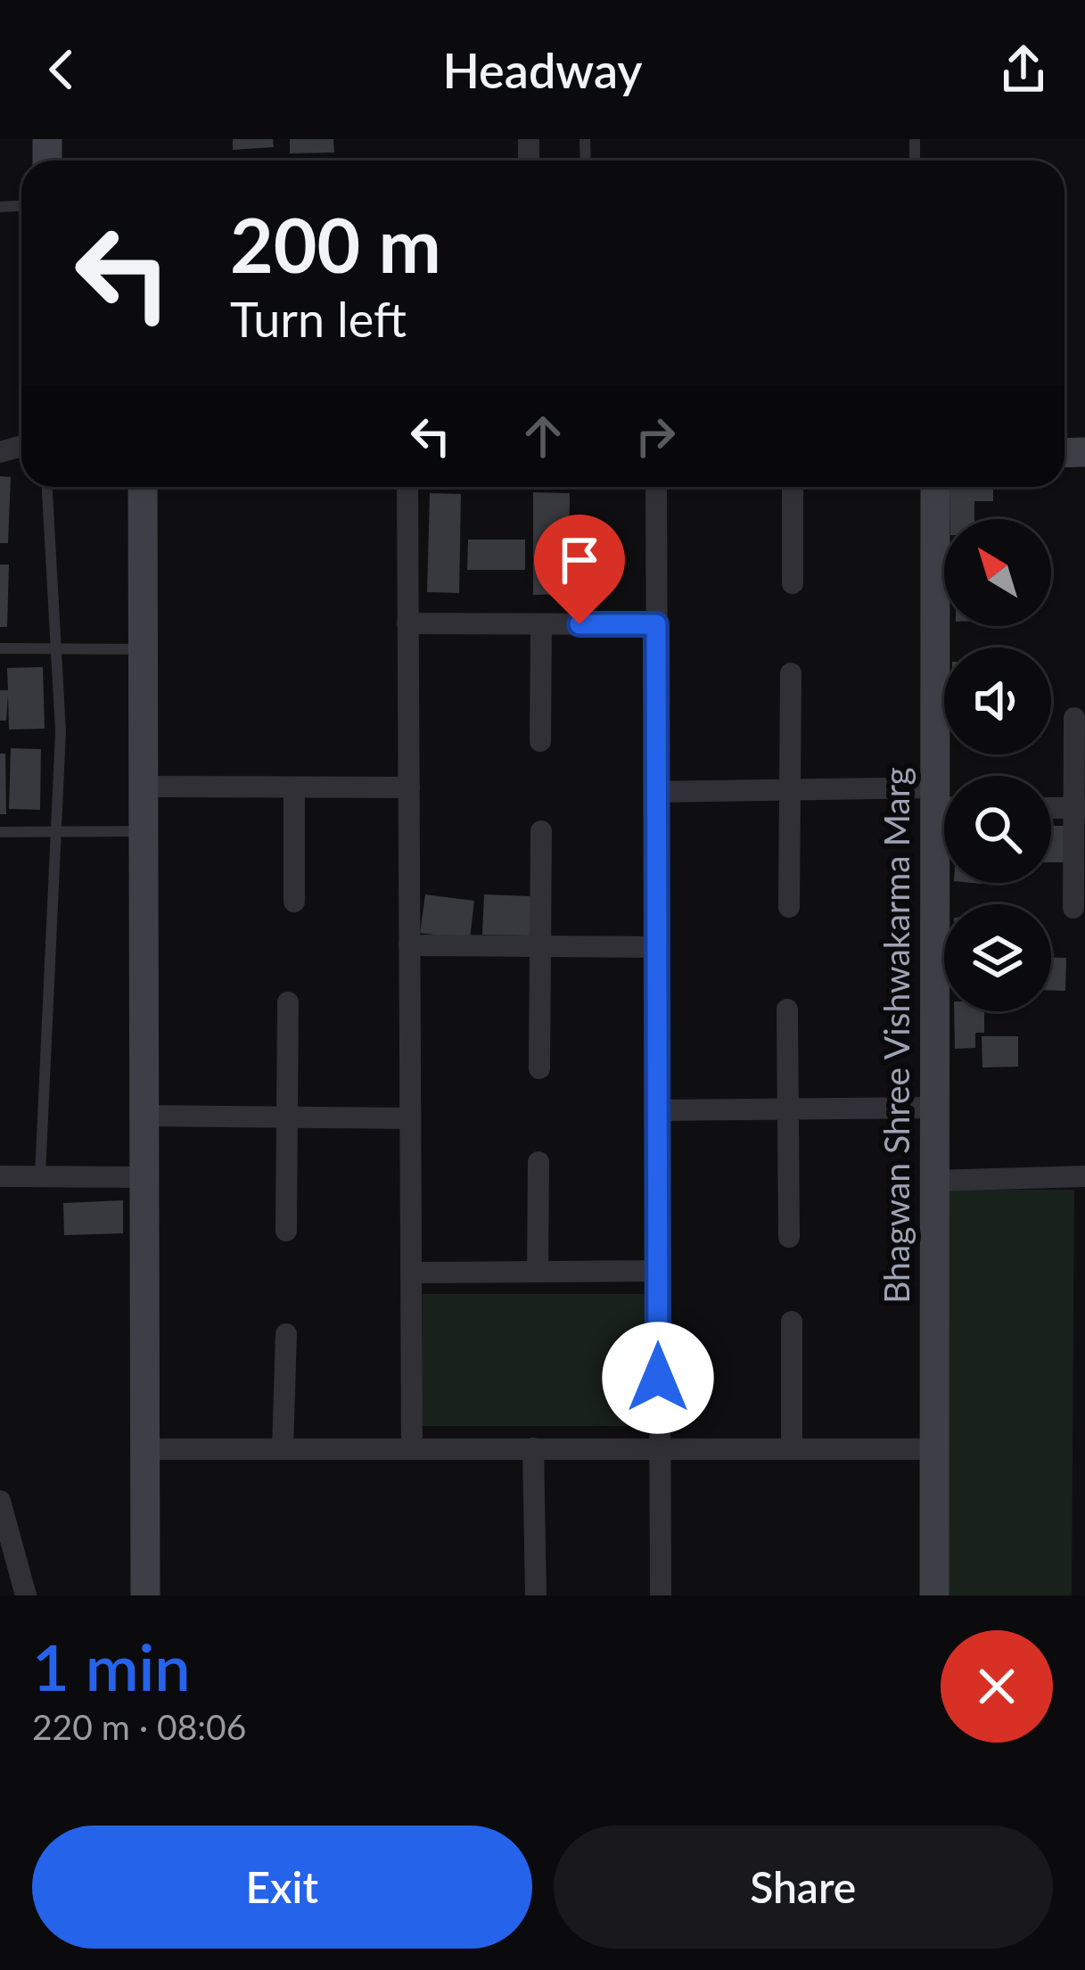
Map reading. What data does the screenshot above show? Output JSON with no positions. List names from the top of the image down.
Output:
{
  "streets": {
    "street": ["Bhagwan Shree Vishwakarma Marg"]
  },
  "north": "top left",
  "page": {
    "header": "Headway",
    "turn": ["200 m", "Turn left"],
    "heading": ["1 min", "220 m · 08:06"],
    "buttons": ["Exit", "Share"]
  }
}
